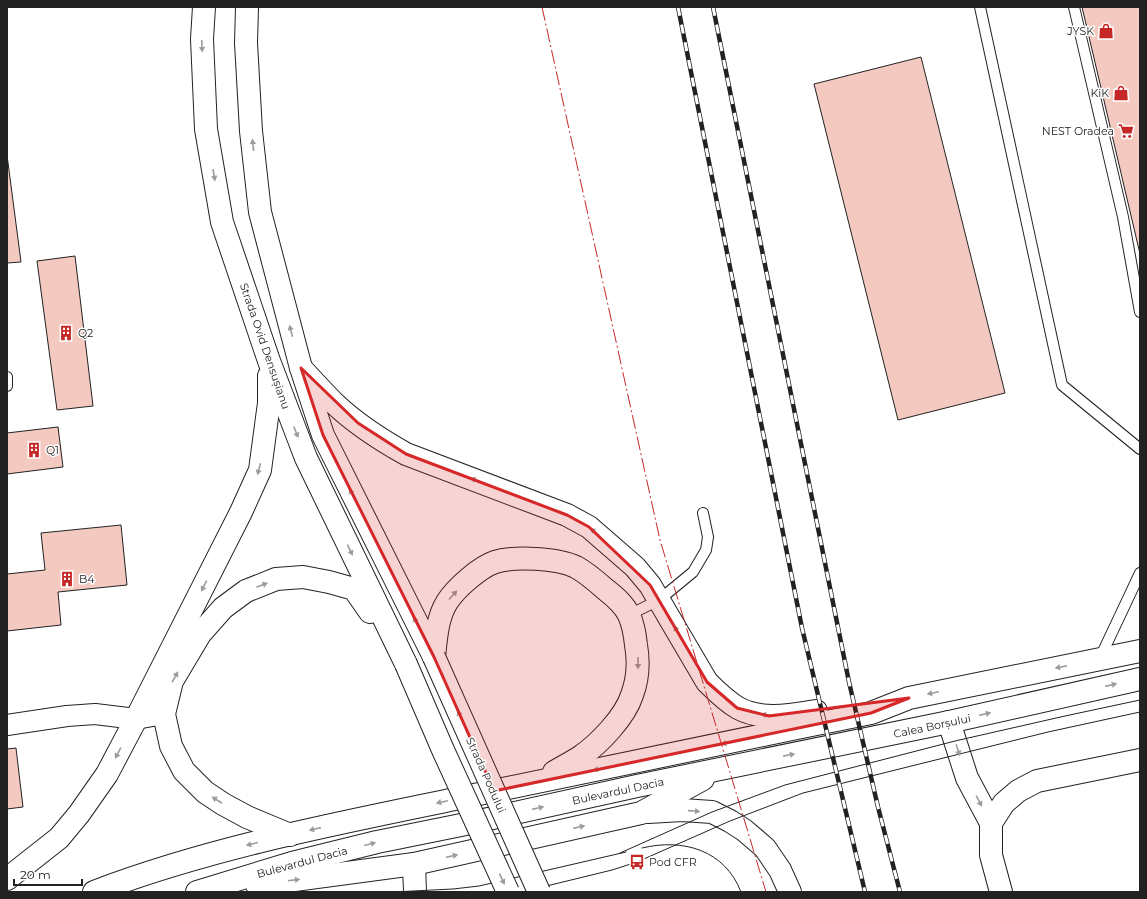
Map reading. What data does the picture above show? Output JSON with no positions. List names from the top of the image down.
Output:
{
  "streets": {
    "main road": [
      "Strada Ovid Densușianu",
      "Calea Borșului",
      "Strada Podului",
      "Bulevardul Dacia"
    ]
  },
  "crossings": [
    ["Calea Borșului", "Bulevardul Dacia"]
  ],
  "places": {
    "shop": ["JYSK", "KiK"],
    "supermarket": ["NEST Oradea"],
    "building": ["Q2", "Q1", "B4"],
    "bus stop": ["Pod CFR"]
  },
  "scale_bar": "20 m"
}
